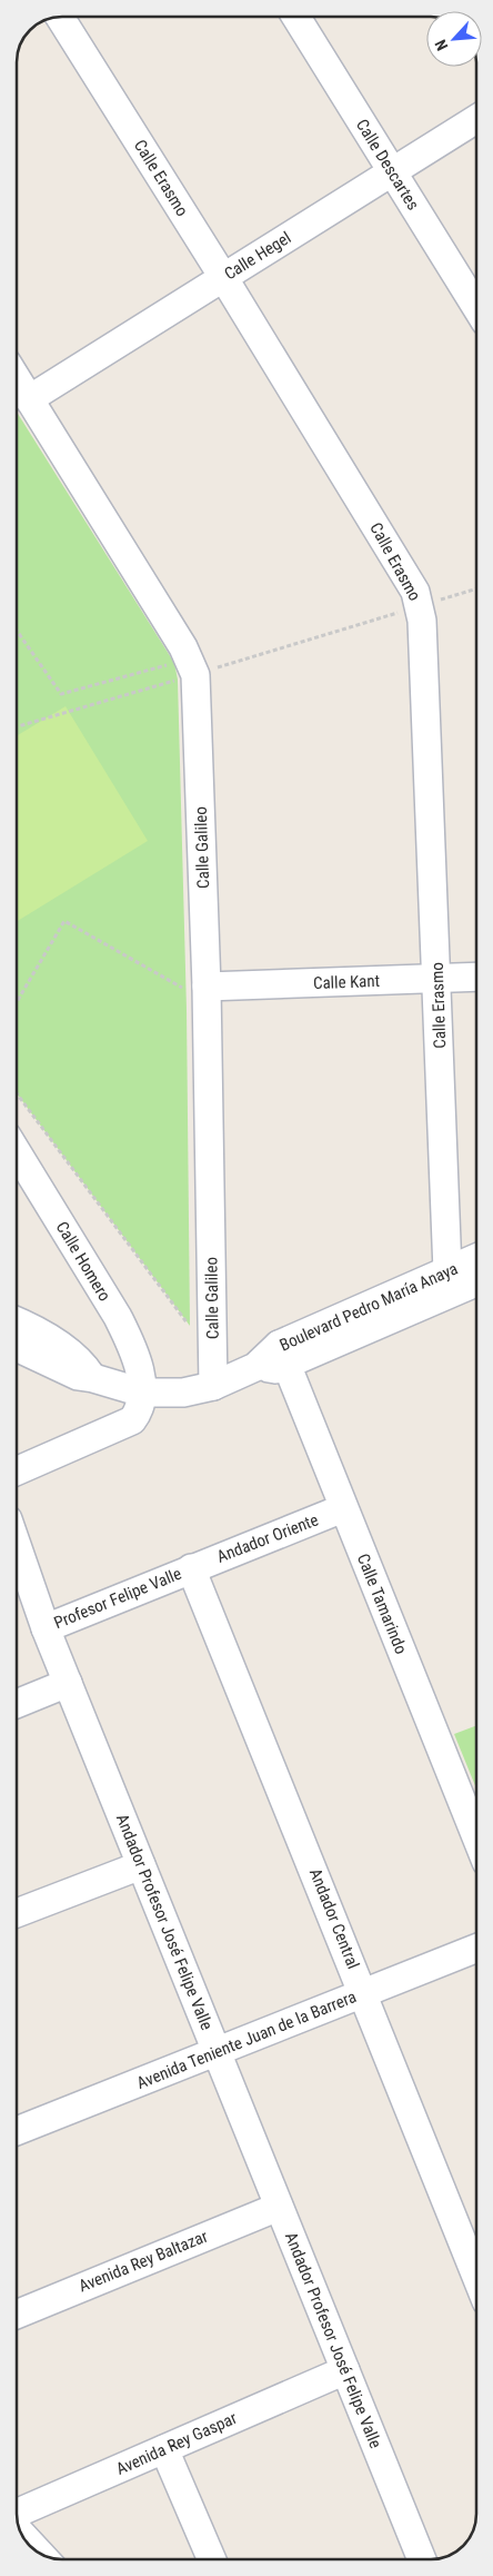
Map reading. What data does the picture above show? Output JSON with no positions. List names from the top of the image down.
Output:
{
  "streets": {
    "street": [
      "Calle Descartes",
      "Calle Erasmo",
      "Calle Hegel",
      "Calle Galileo",
      "Calle Kant",
      "Calle Homero",
      "Boulevard Pedro María Anaya",
      "Andador Oriente",
      "Profesor Felipe Valle",
      "Calle Tamarindo",
      "Andador Central",
      "Andador Profesor José Felipe Valle",
      "Avenida Teniente Juan de la Barrera",
      "Avenida Rey Baltazar",
      "Avenida Rey Gaspar"
    ]
  },
  "crossings": [
    ["Calle Descartes", "Calle Hegel"],
    ["Calle Erasmo", "Calle Hegel"],
    ["Calle Erasmo", "Calle Kant"],
    ["Calle Erasmo", "Boulevard Pedro María Anaya"],
    ["Calle Hegel", "Calle Galileo"],
    ["Calle Galileo", "Calle Kant"],
    ["Calle Galileo", "Boulevard Pedro María Anaya"],
    ["Calle Homero", "Boulevard Pedro María Anaya"],
    ["Boulevard Pedro María Anaya", "Calle Tamarindo"],
    ["Andador Oriente", "Profesor Felipe Valle"],
    ["Andador Oriente", "Calle Tamarindo"],
    ["Andador Oriente", "Andador Central"],
    ["Profesor Felipe Valle", "Andador Central"],
    ["Profesor Felipe Valle", "Andador Profesor José Felipe Valle"],
    ["Andador Central", "Avenida Teniente Juan de la Barrera"],
    ["Andador Profesor José Felipe Valle", "Avenida Teniente Juan de la Barrera"],
    ["Andador Profesor José Felipe Valle", "Avenida Rey Baltazar"],
    ["Andador Profesor José Felipe Valle", "Avenida Rey Gaspar"]
  ],
  "north": "bottom left"
}
